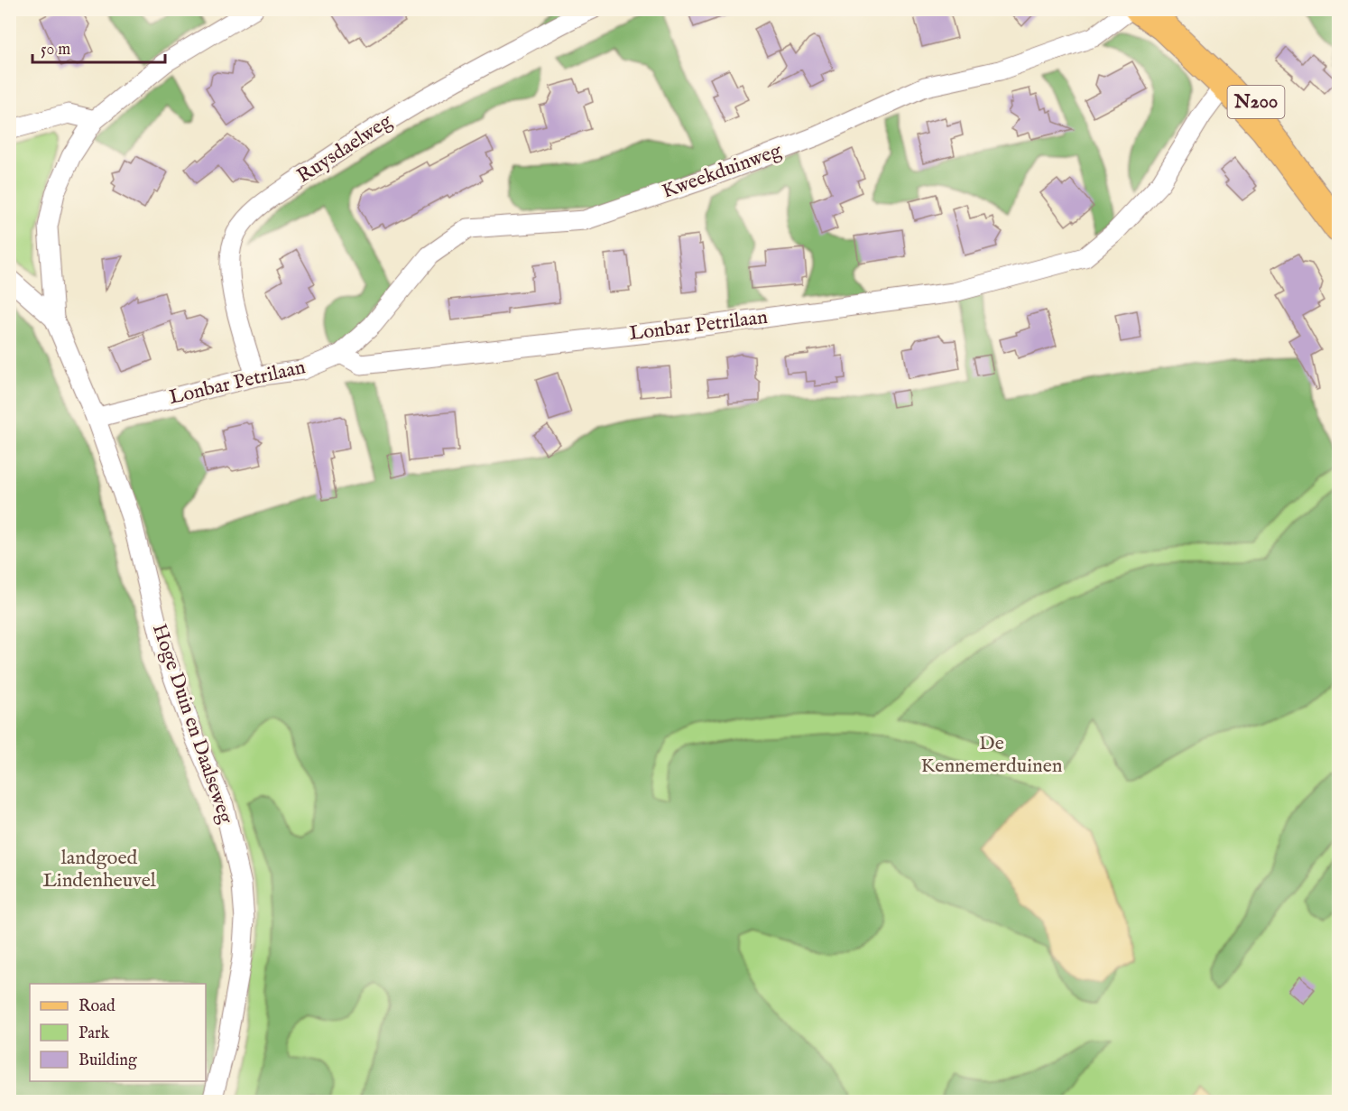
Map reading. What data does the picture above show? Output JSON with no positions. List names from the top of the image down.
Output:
{
  "streets": {
    "main road": ["N200"],
    "street": [
      "Ruysdaelweg",
      "Kweekduinweg",
      "Lonbar Petrilaan",
      "Hoge Duin en Daalseweg"
    ]
  },
  "crossings": [
    ["N200", "Lonbar Petrilaan"],
    ["Ruysdaelweg", "Lonbar Petrilaan"],
    ["Kweekduinweg", "Lonbar Petrilaan"],
    ["Lonbar Petrilaan", "Hoge Duin en Daalseweg"]
  ],
  "parks": ["De Kennemerduinen", "landgoed Lindenheuvel"],
  "legend": ["Road", "Park", "Building"],
  "scale_bar": "50 m"
}
